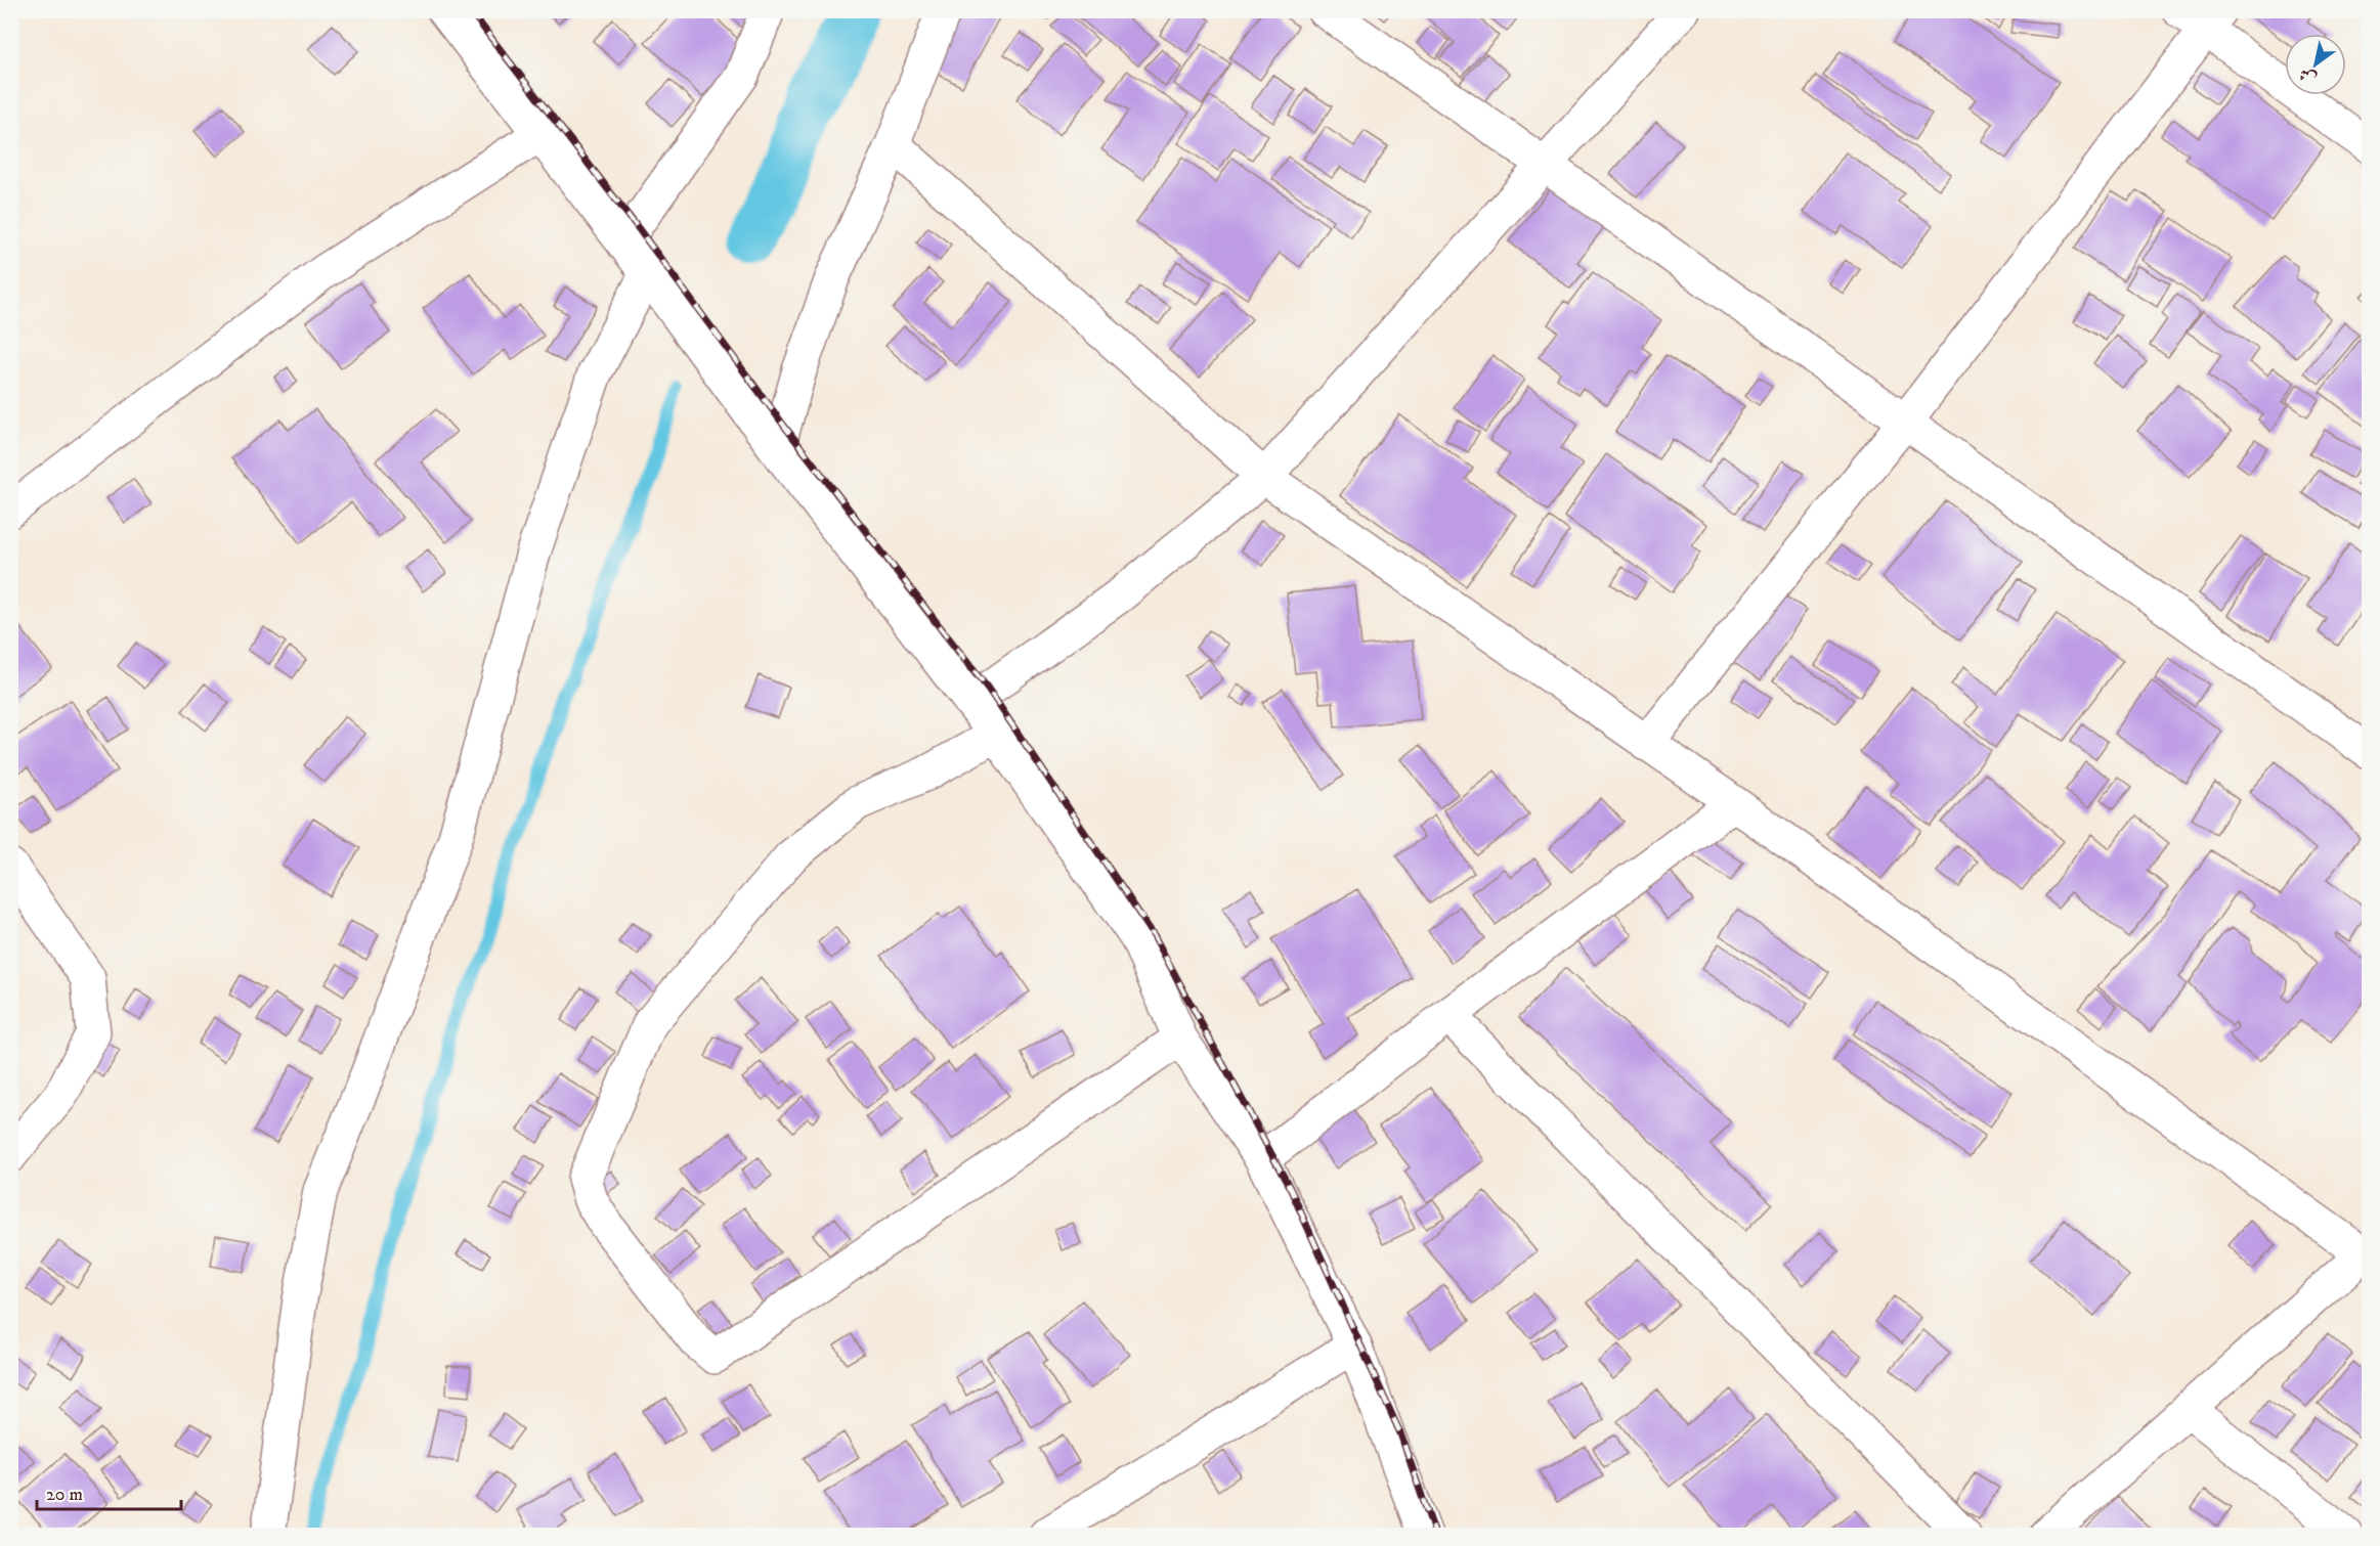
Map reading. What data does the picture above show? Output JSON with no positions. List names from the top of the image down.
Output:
{
  "scale_bar": "20 m",
  "north": "bottom left"
}
